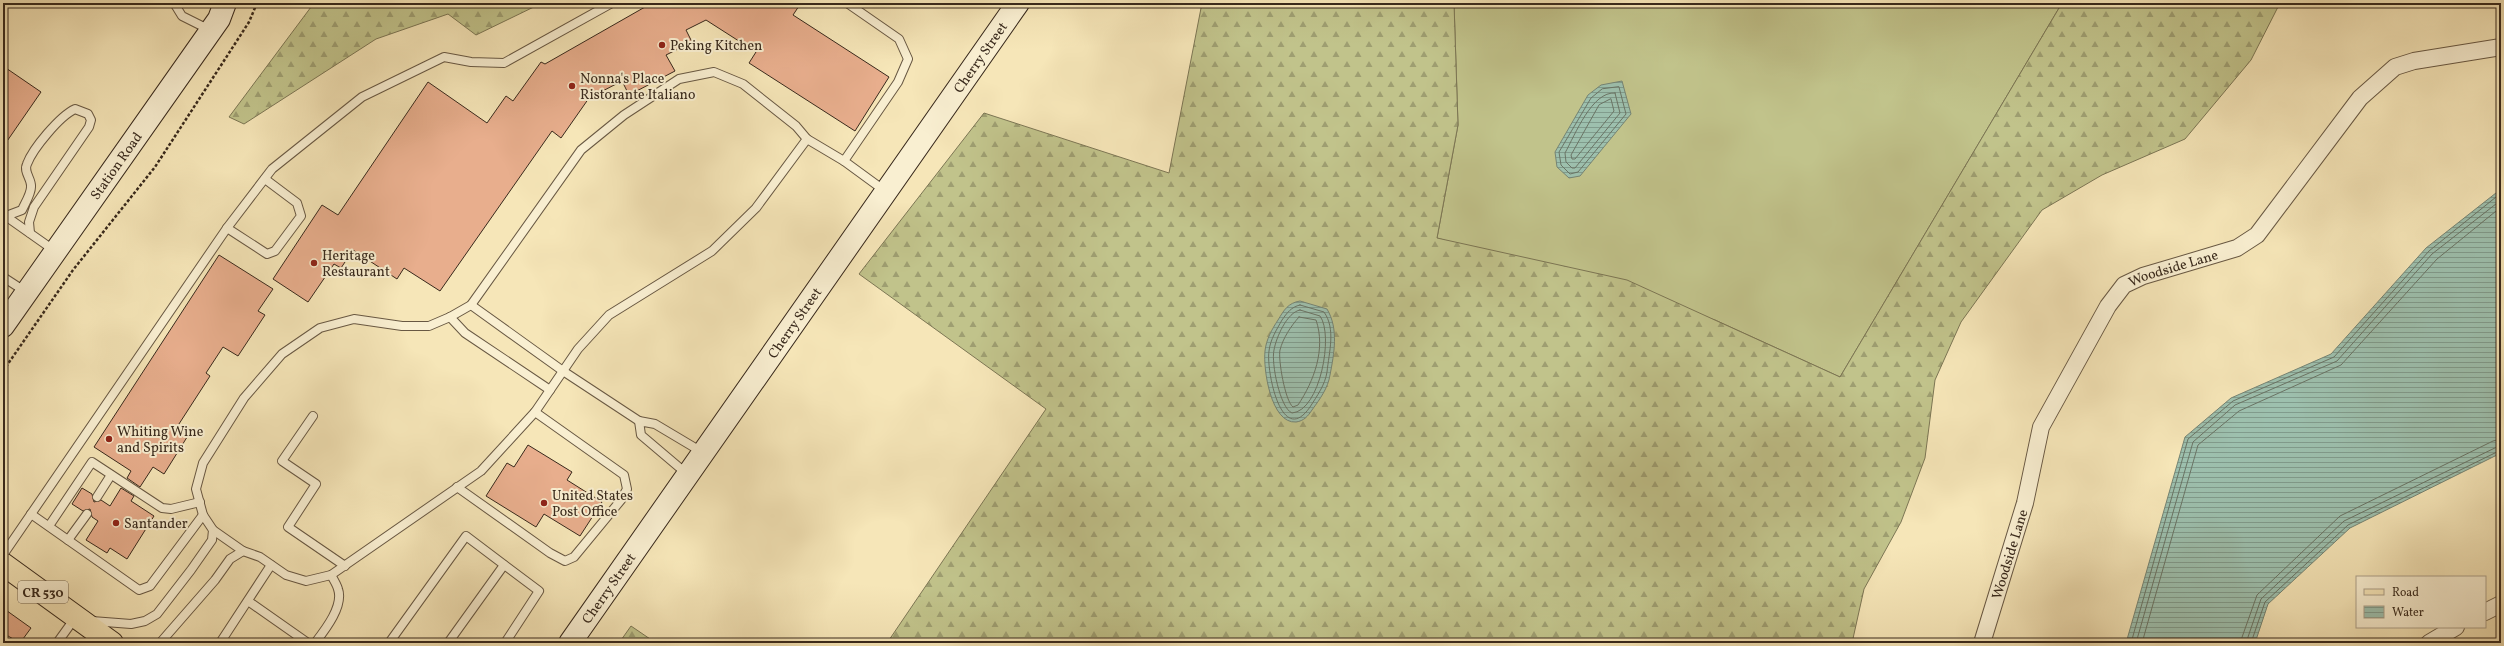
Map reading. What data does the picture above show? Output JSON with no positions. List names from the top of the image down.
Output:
{
  "streets": {
    "main road": ["CR 530"],
    "street": ["Cherry Street", "Station Road", "Woodside Lane"]
  },
  "places": [
    "Peking Kitchen",
    "Nonna's Place Ristorante Italiano",
    "Heritage Restaurant",
    "Whiting Wine and Spirits",
    "United States Post Office",
    "Santander"
  ],
  "legend": ["Road", "Water"]
}
